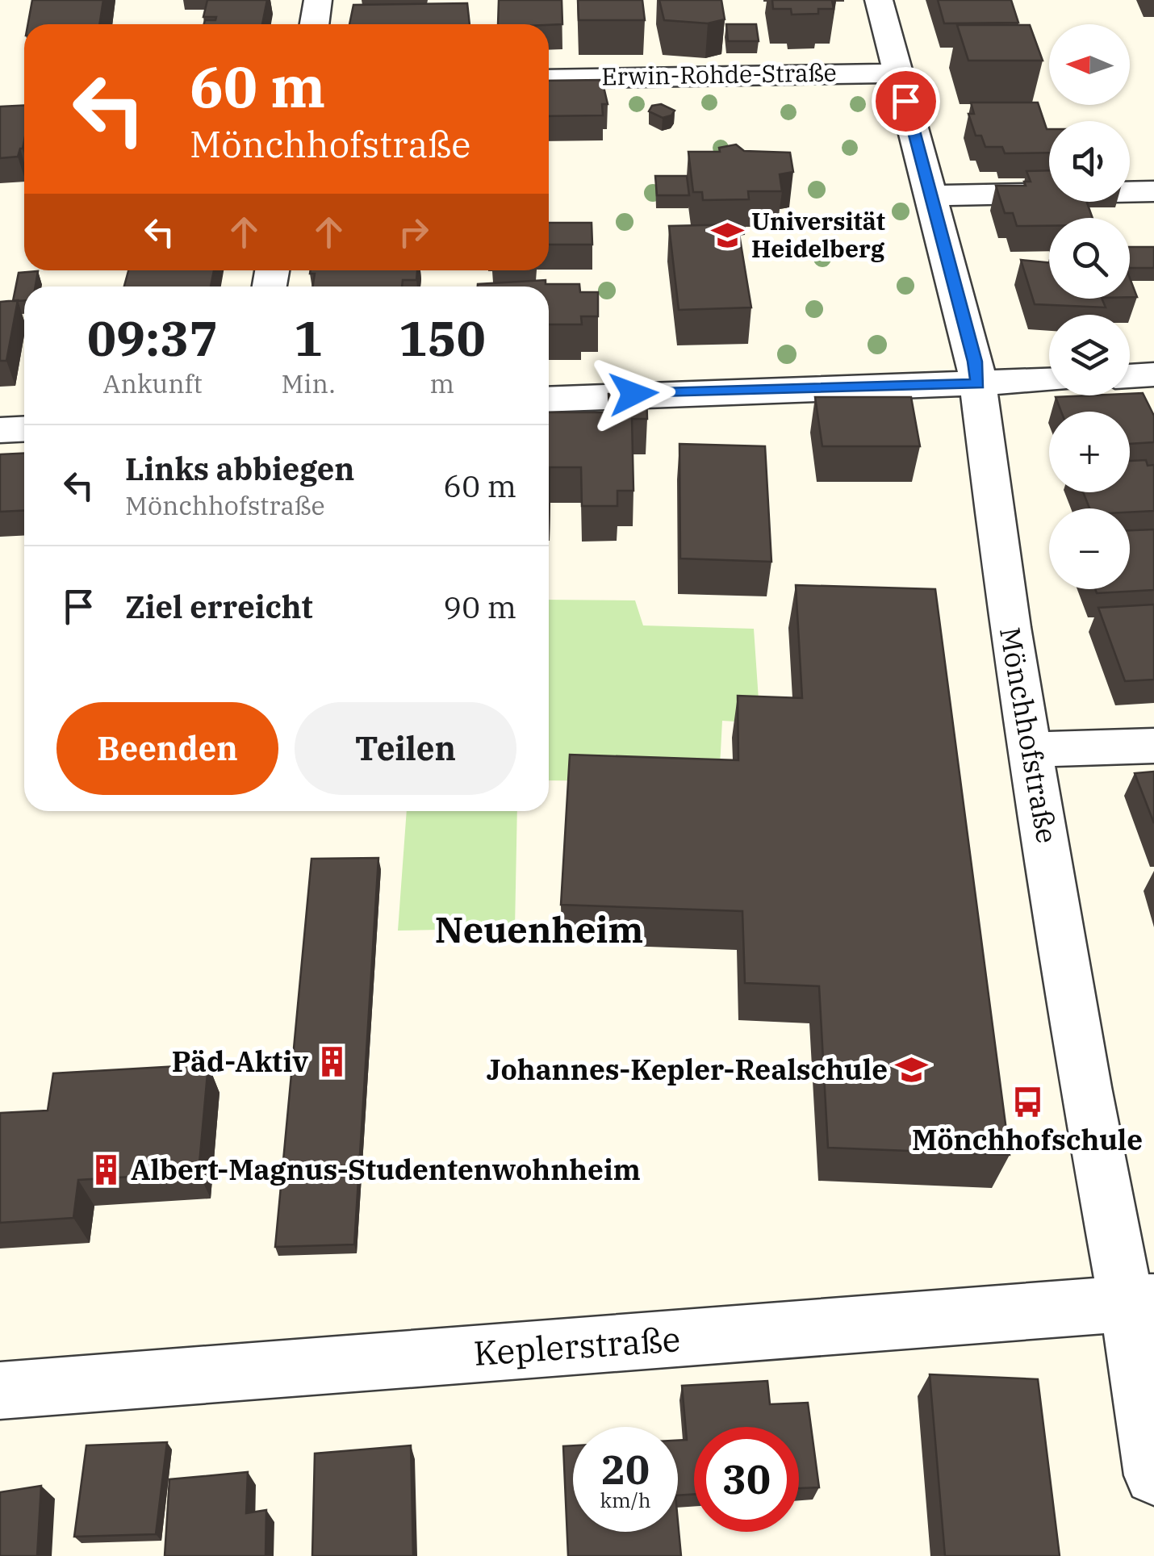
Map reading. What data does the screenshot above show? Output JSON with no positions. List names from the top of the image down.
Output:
{
  "streets": {
    "street": ["Erwin-Rohde-Straße", "Mönchhofstraße", "Keplerstraße"]
  },
  "crossings": [
    ["Erwin-Rohde-Straße", "Mönchhofstraße"],
    ["Mönchhofstraße", "Keplerstraße"]
  ],
  "districts": ["Neuenheim"],
  "places": {
    "school or university": ["Universität Heidelberg", "Johannes-Kepler-Realschule"],
    "building": ["Päd-Aktiv", "Albert-Magnus-Studentenwohnheim"],
    "bus stop": ["Mönchhofschule"]
  },
  "north": "left",
  "page": {
    "map_buttons": ["+", "−"],
    "turn": ["60 m", "Mönchhofstraße"],
    "eta": [
      "09:37",
      "Ankunft",
      "1",
      "Min.",
      "150",
      "m"
    ],
    "list": [
      {
        "name": "Links abbiegen",
        "note": "Mönchhofstraße",
        "value": "60 m"
      },
      {
        "name": "Ziel erreicht",
        "value": "90 m"
      }
    ],
    "buttons": ["Beenden", "Teilen"],
    "speed": "20 km/h",
    "limit": "30"
  }
}
